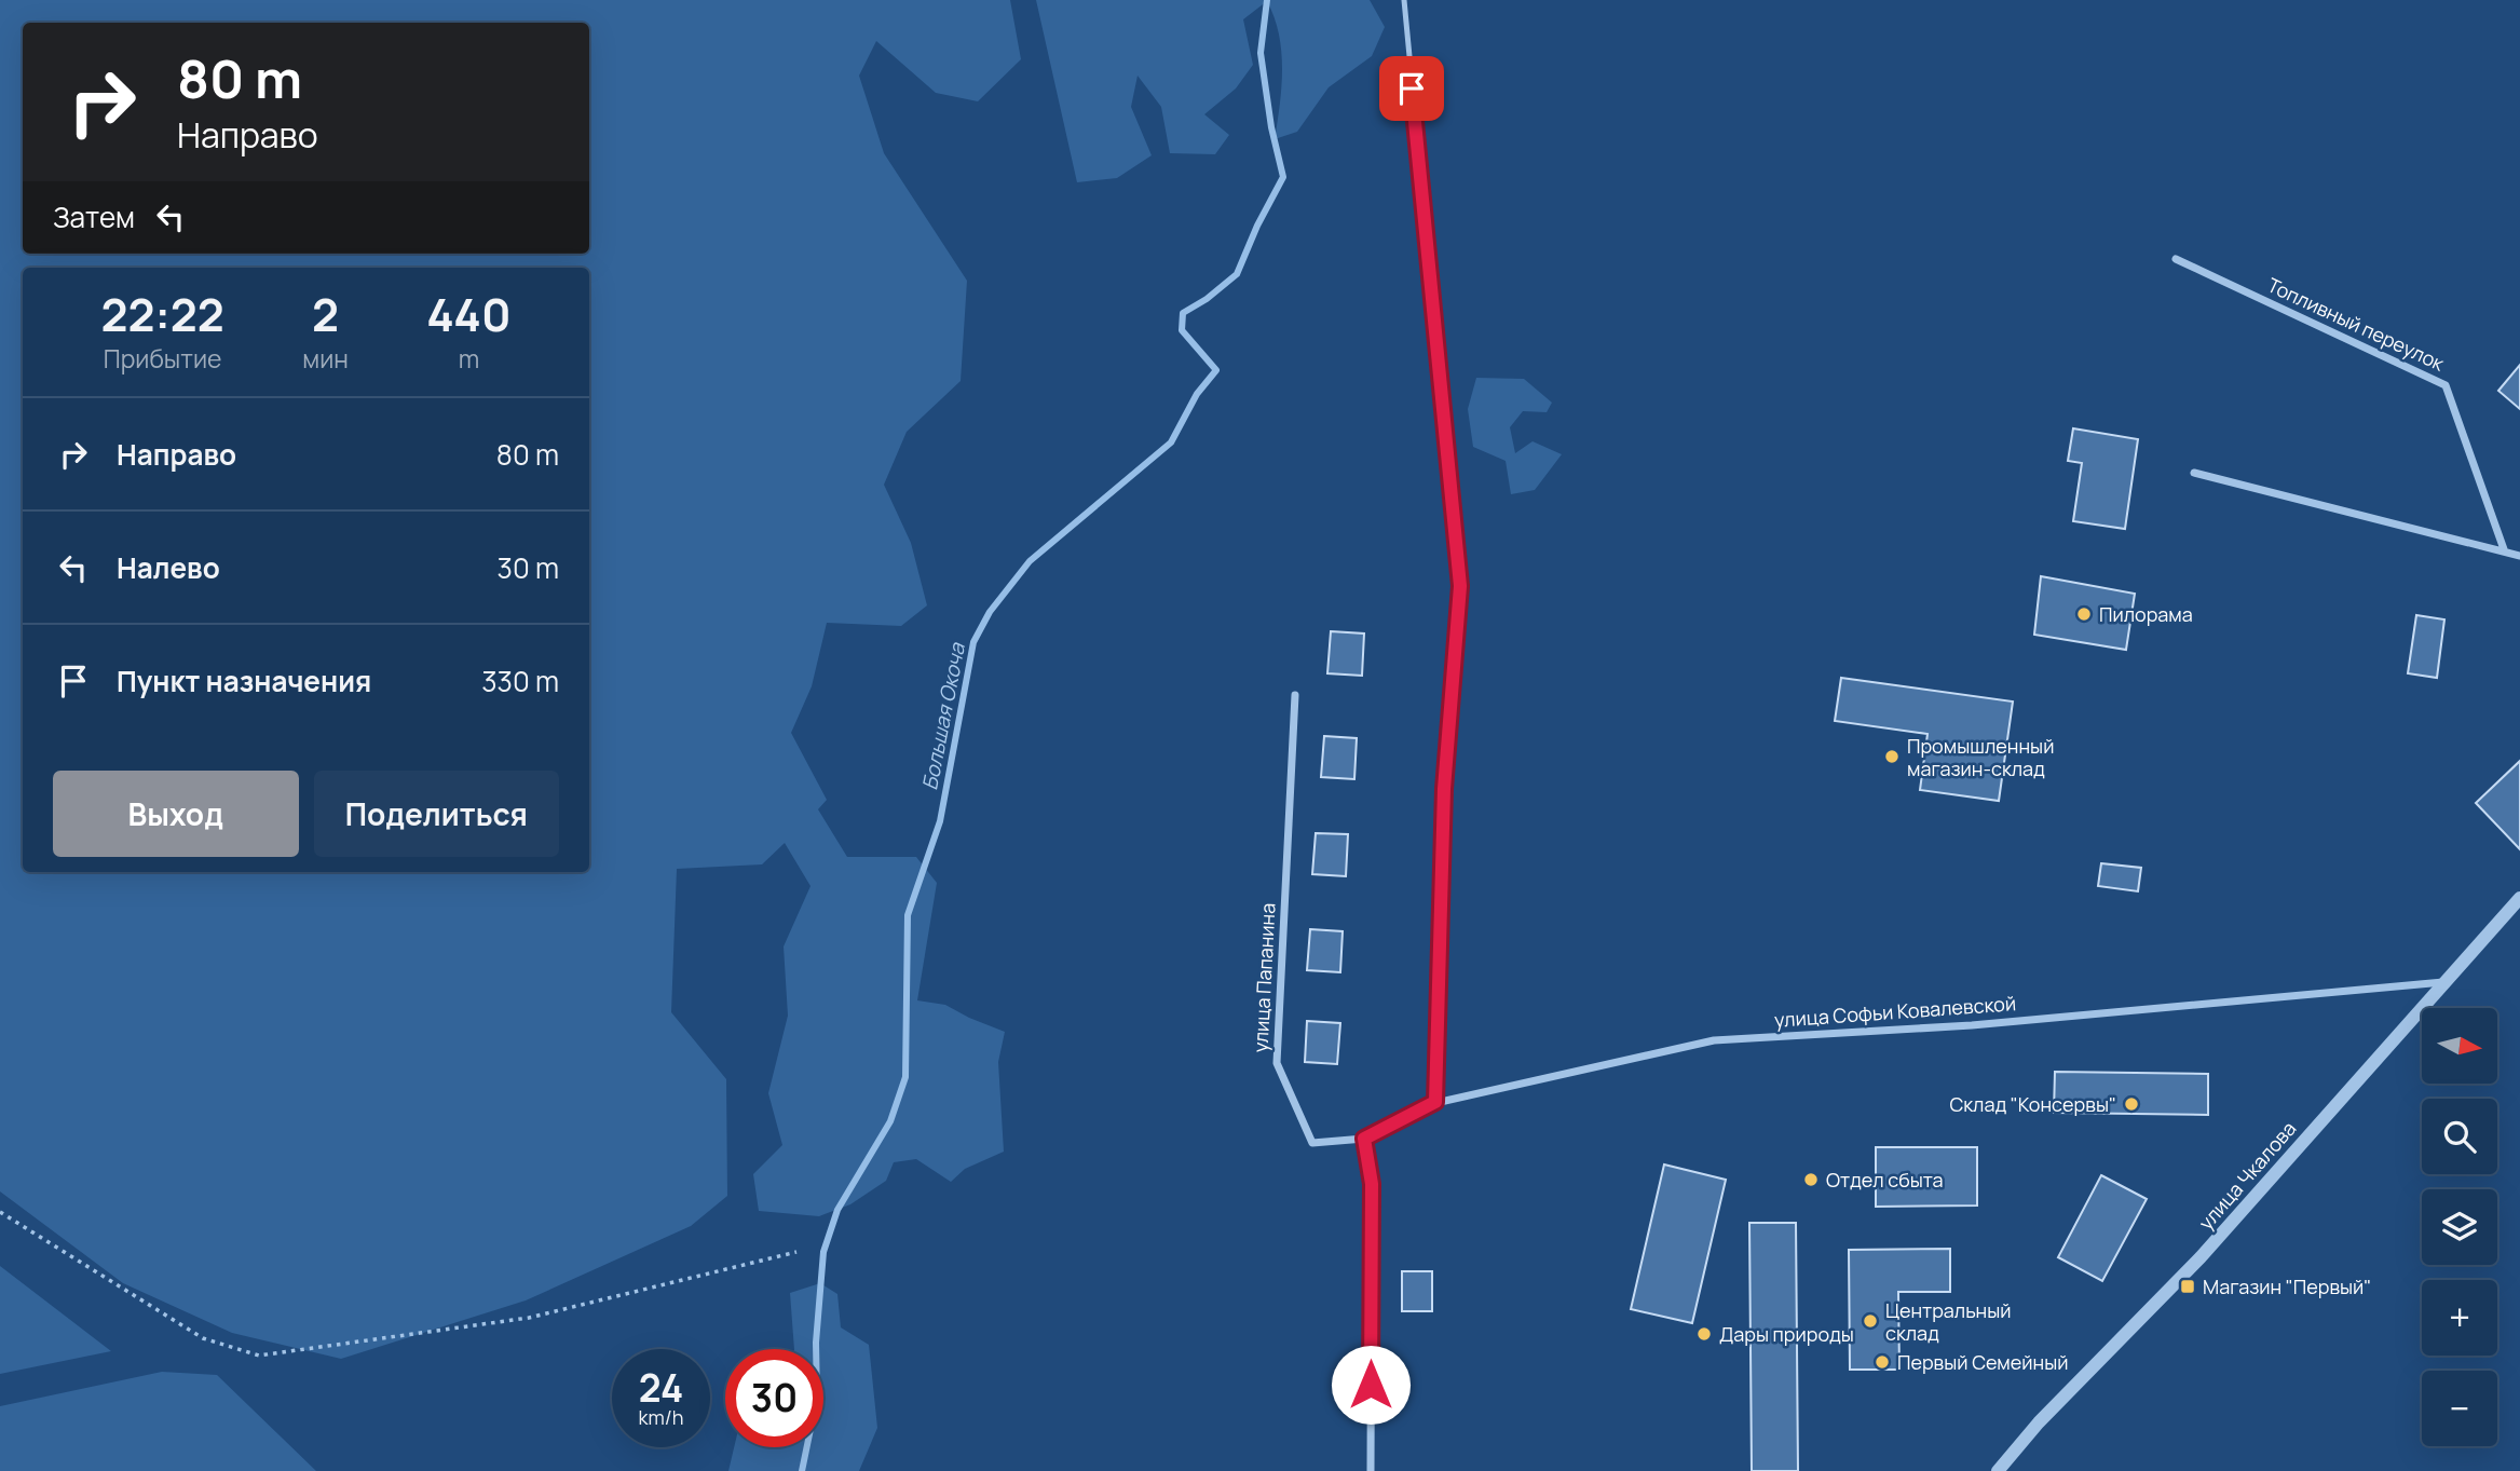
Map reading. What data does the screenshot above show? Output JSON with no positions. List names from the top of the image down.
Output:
{
  "streets": {
    "street": [
      "Топливный переулок",
      "улица Папанина",
      "улица Софьи Ковалевской",
      "улица Чкалова"
    ]
  },
  "crossings": [
    ["улица Папанина", "улица Софьи Ковалевской"],
    ["улица Софьи Ковалевской", "улица Чкалова"]
  ],
  "water": ["Большая Окоча"],
  "places": {
    "other": [
      "Пилорама",
      "Промышленный магазин-склад",
      "Склад \"Консервы\"",
      "Отдел сбыта",
      "Центральный склад",
      "Дары природы",
      "Первый Семейный"
    ],
    "transit": ["Магазин \"Первый\""]
  },
  "north": "right",
  "page": {
    "turn": ["80 m", "Направо"],
    "then": "Затем",
    "eta": [
      "22:22",
      "Прибытие",
      "2",
      "мин",
      "440",
      "m"
    ],
    "list": [
      {
        "name": "Направо",
        "value": "80 m"
      },
      {
        "name": "Налево",
        "value": "30 m"
      },
      {
        "name": "Пункт назначения",
        "value": "330 m"
      }
    ],
    "buttons": ["Выход", "Поделиться"],
    "map_buttons": ["+", "−"],
    "speed": "24 km/h",
    "limit": "30"
  }
}
